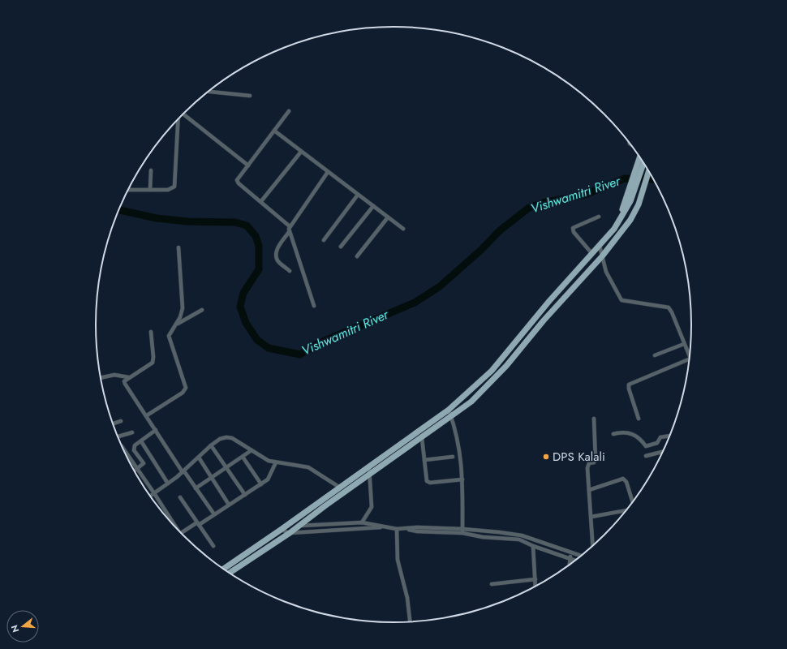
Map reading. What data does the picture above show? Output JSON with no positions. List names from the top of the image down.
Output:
{
  "water": ["Vishwamitri River"],
  "places": ["DPS Kalali"],
  "north": "left"
}
